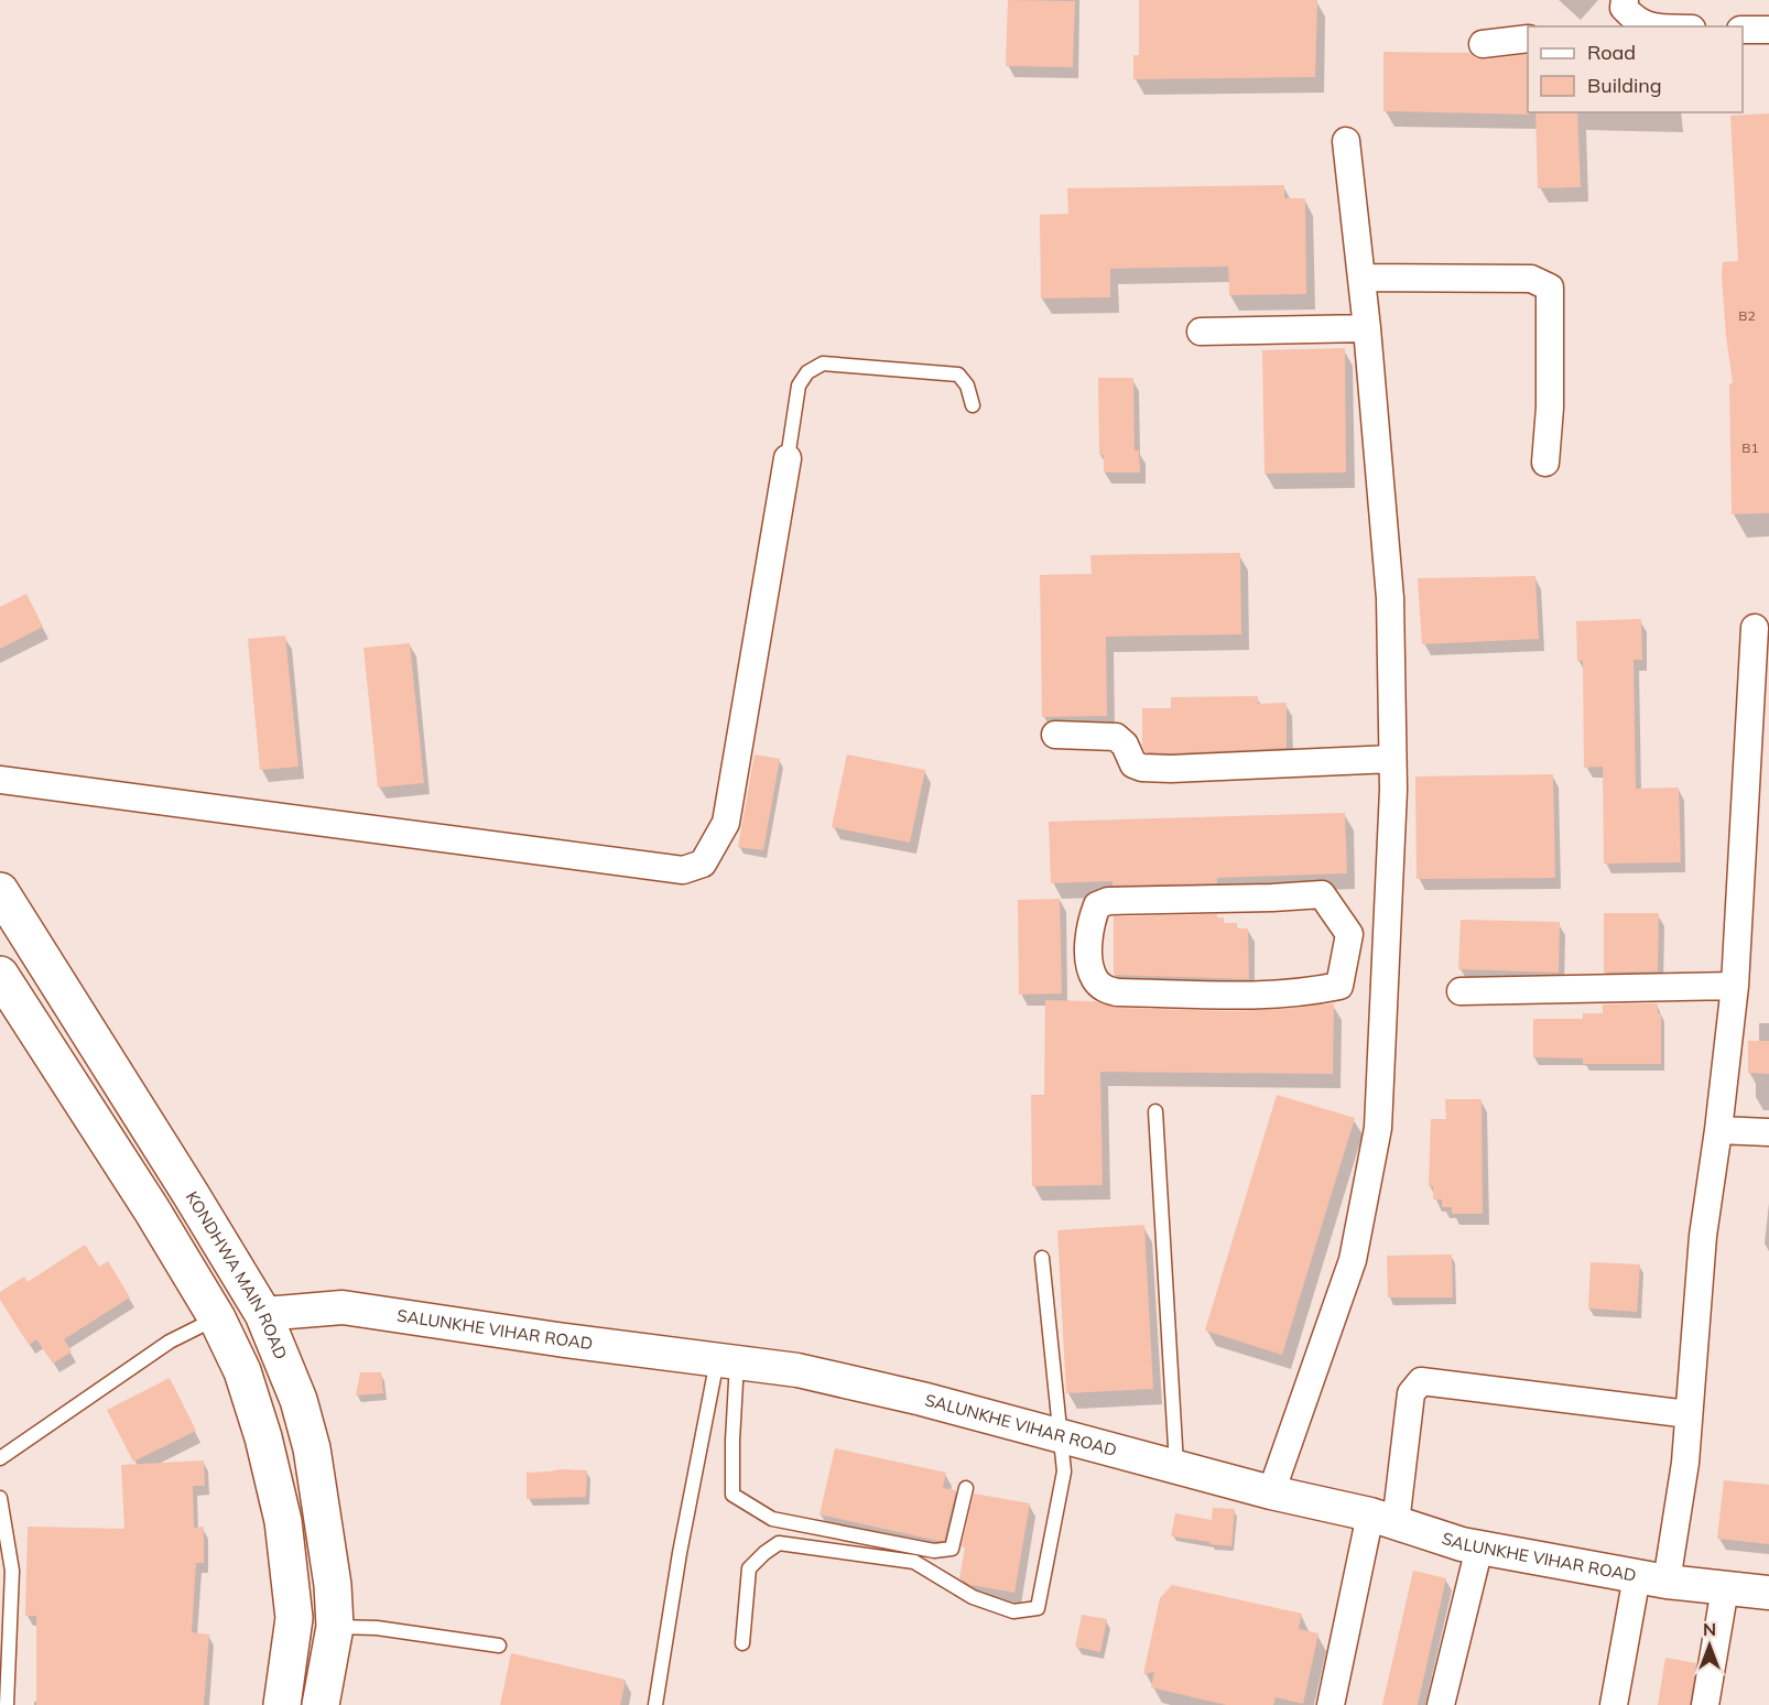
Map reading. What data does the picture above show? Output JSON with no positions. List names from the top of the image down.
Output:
{
  "streets": {
    "main road": ["KONDHWA MAIN ROAD"],
    "street": ["SALUNKHE VIHAR ROAD"]
  },
  "crossings": [
    ["KONDHWA MAIN ROAD", "SALUNKHE VIHAR ROAD"]
  ],
  "house_numbers": ["B2", "B1"],
  "legend": ["Road", "Building"],
  "north": "top"
}
